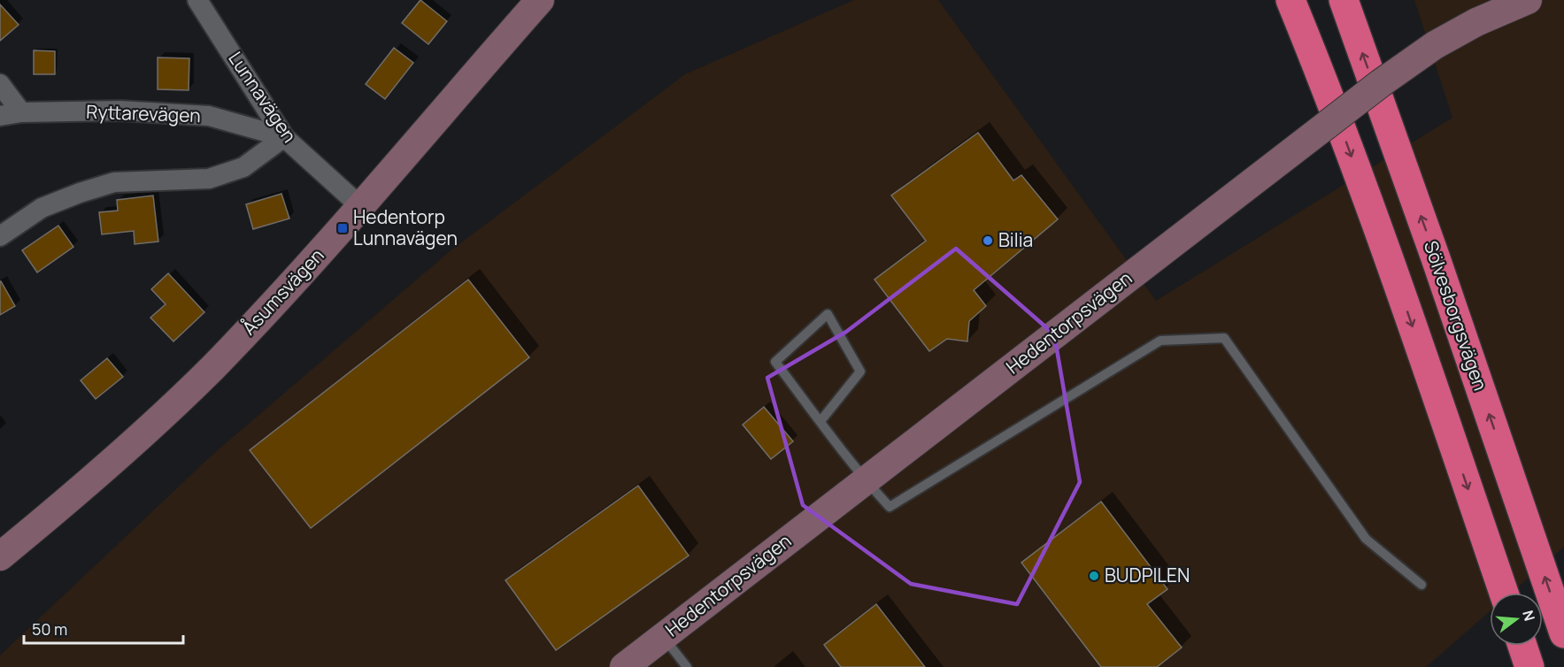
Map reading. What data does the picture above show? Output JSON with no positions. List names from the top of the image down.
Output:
{
  "streets": {
    "highway": ["Sölvesborgsvägen"],
    "street": [
      "Lunnavägen",
      "Ryttarevägen",
      "Åsumsvägen",
      "Hedentorpsvägen"
    ]
  },
  "crossings": [
    ["Lunnavägen", "Ryttarevägen"],
    ["Lunnavägen", "Åsumsvägen"]
  ],
  "places": {
    "transit": ["Hedentorp Lunnavägen"],
    "other": ["Bilia", "BUDPILEN"]
  },
  "scale_bar": "50 m",
  "north": "right"
}
